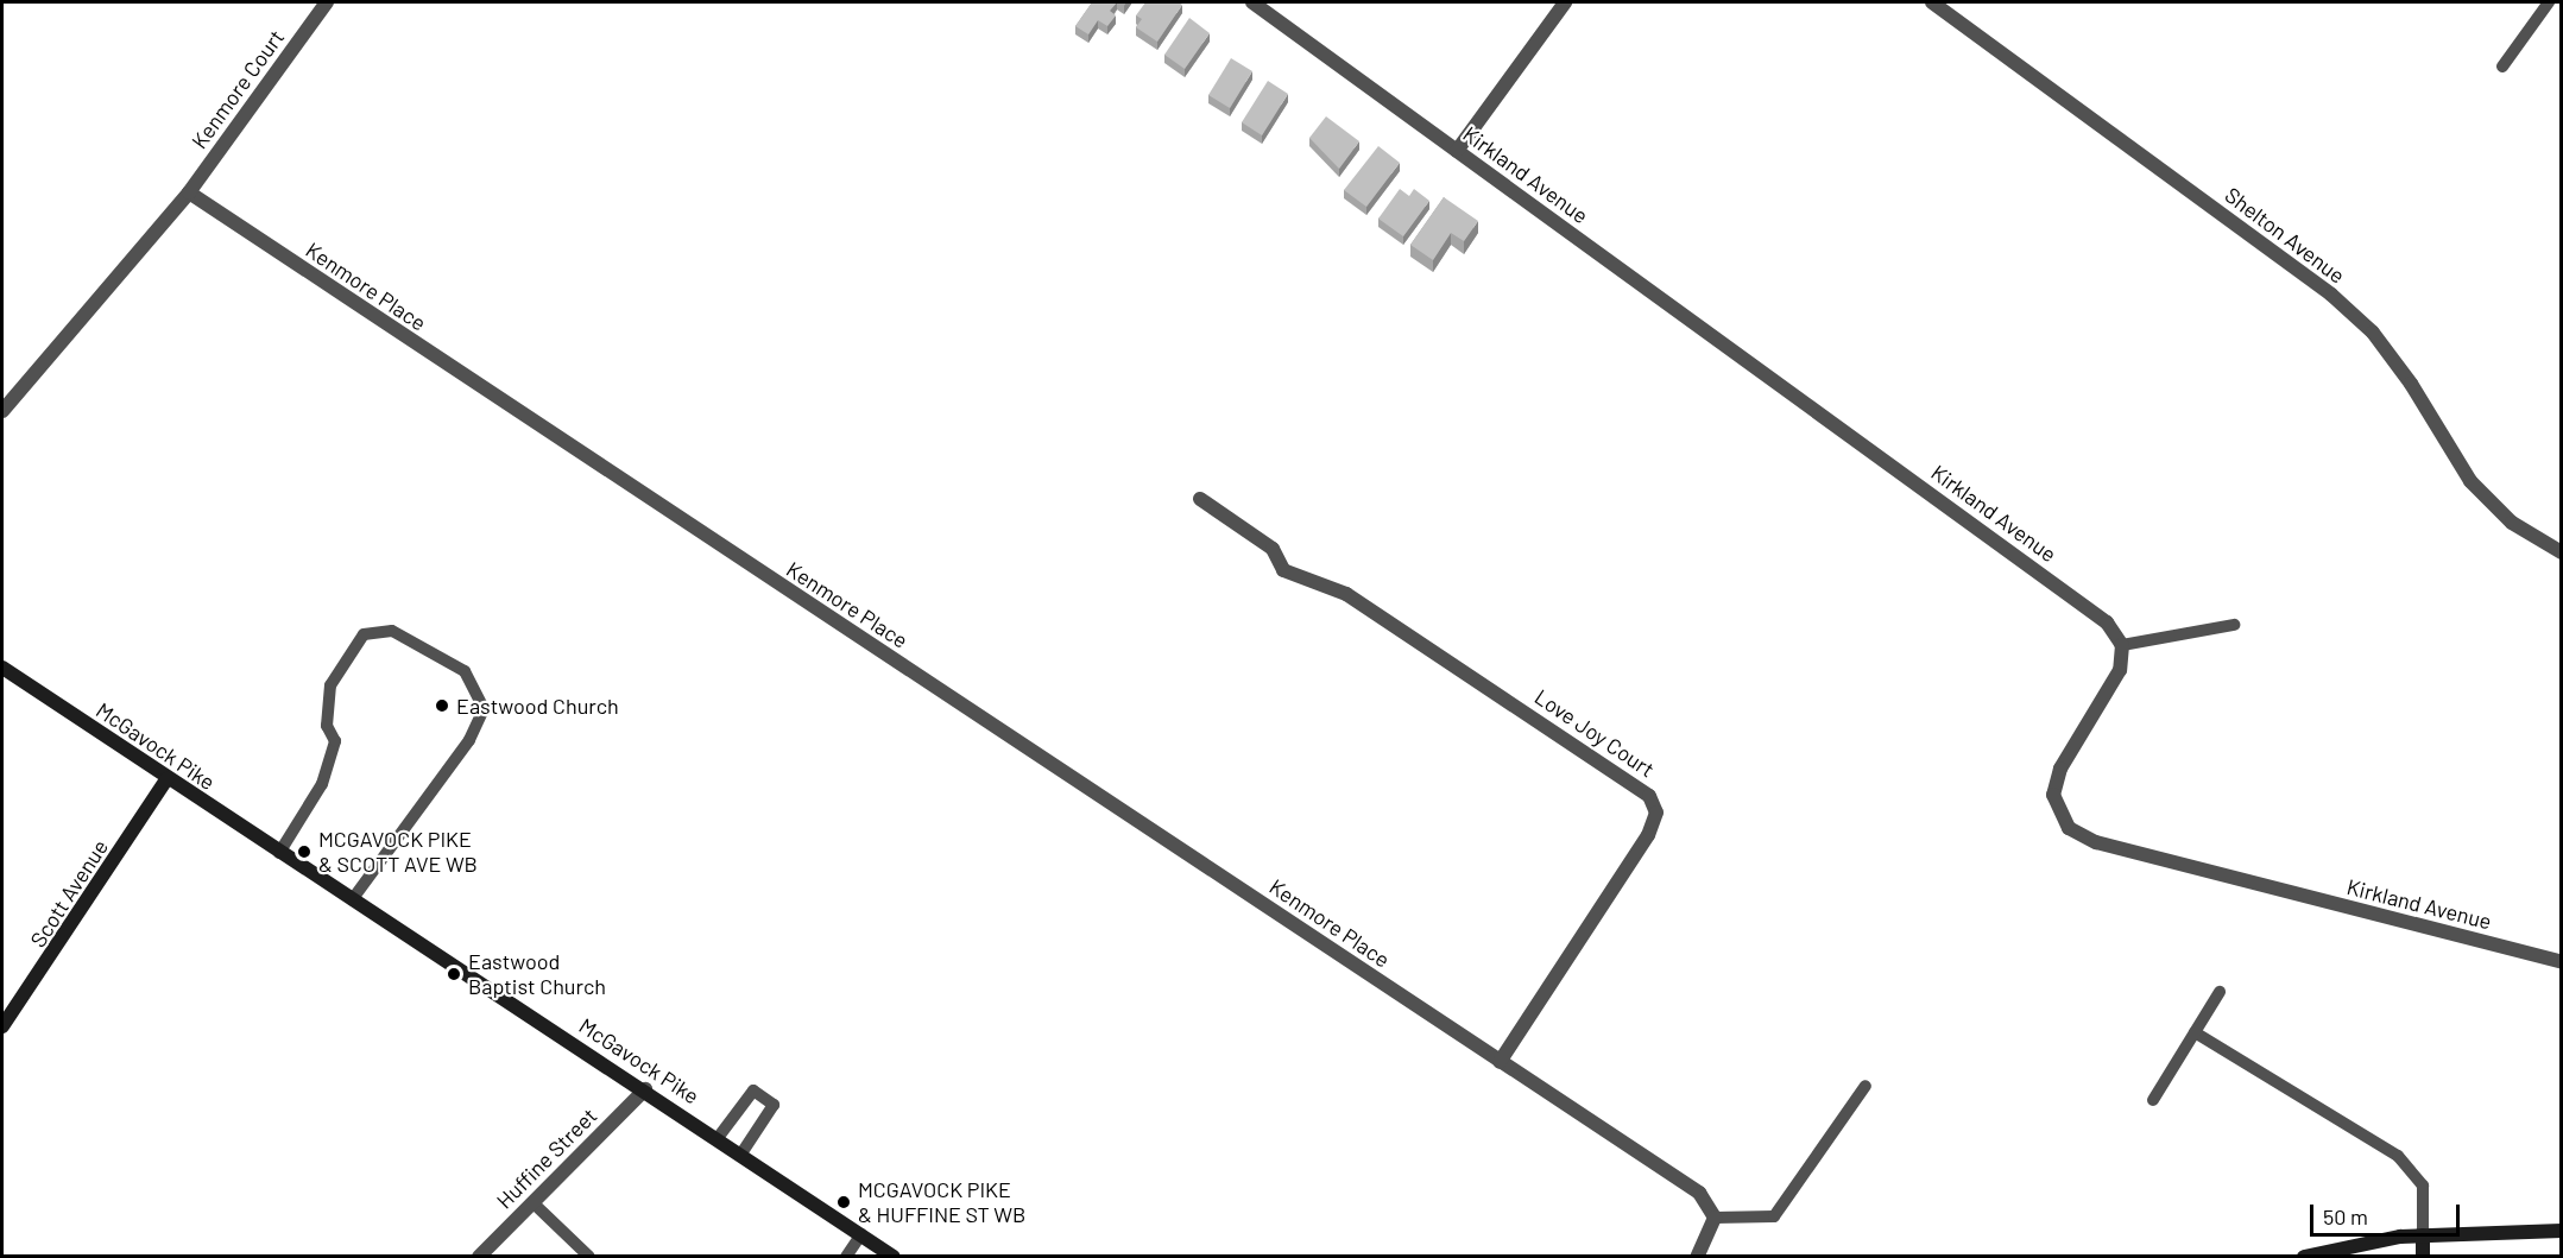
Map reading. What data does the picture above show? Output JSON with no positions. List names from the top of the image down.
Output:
{
  "streets": {
    "street": [
      "Kenmore Court",
      "Kirkland Avenue",
      "Shelton Avenue",
      "Kenmore Place",
      "Love Joy Court",
      "McGavock Pike",
      "Scott Avenue",
      "Huffine Street"
    ]
  },
  "crossings": [
    ["Kenmore Court", "Kenmore Place"],
    ["Kenmore Place", "Love Joy Court"],
    ["McGavock Pike", "Scott Avenue"],
    ["McGavock Pike", "Huffine Street"]
  ],
  "places": [
    "Eastwood Church",
    "MCGAVOCK PIKE & SCOTT AVE WB",
    "Eastwood Baptist Church",
    "MCGAVOCK PIKE & HUFFINE ST WB"
  ],
  "scale_bar": "50 m"
}
